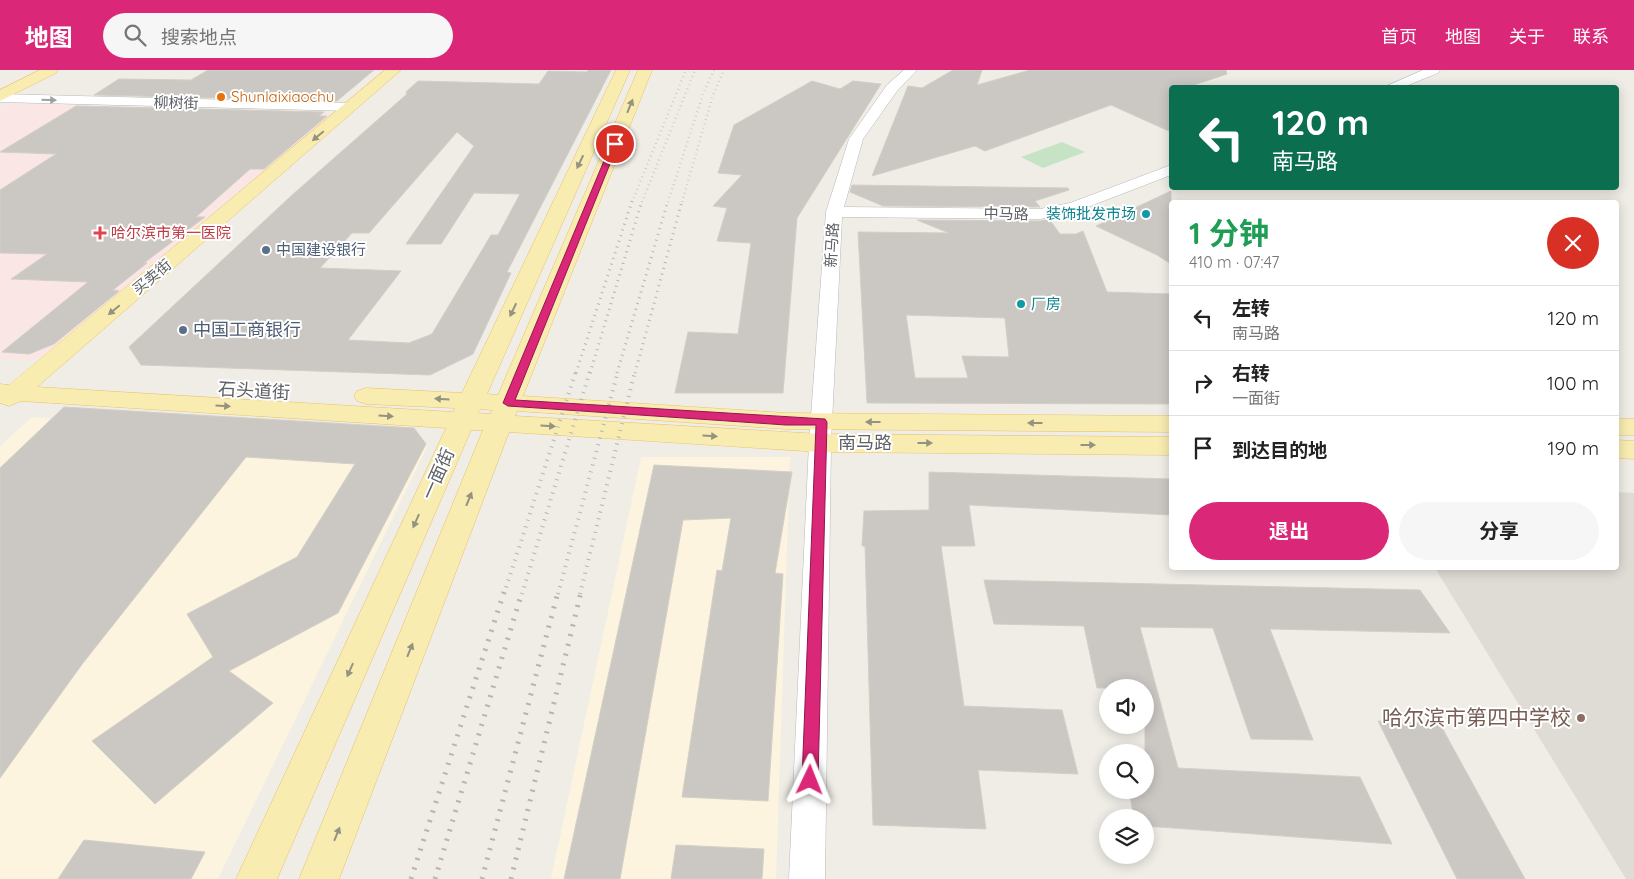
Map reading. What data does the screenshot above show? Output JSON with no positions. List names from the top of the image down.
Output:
{
  "streets": {
    "main road": [
      "买卖街",
      "石头道街",
      "南马路",
      "一面街"
    ],
    "street": ["柳树街", "中马路", "新马路"]
  },
  "crossings": [
    ["柳树街", "买卖街"],
    ["中马路", "新马路"],
    ["新马路", "南马路"],
    ["买卖街", "石头道街"],
    ["石头道街", "南马路"],
    ["石头道街", "一面街"]
  ],
  "one_way": ["柳树街", "买卖街"],
  "places": {
    "other": [
      "Shunlaixiaochu",
      "装饰批发市场",
      "中国建设银行",
      "厂房",
      "中国工商银行",
      "哈尔滨市第四中学校"
    ],
    "health": ["哈尔滨市第一医院"]
  },
  "page": {
    "header": "地图",
    "search": "搜索地点",
    "nav": [
      "首页",
      "地图",
      "关于",
      "联系"
    ],
    "turn": ["120 m", "南马路"],
    "heading": ["1 分钟", "410 m · 07:47"],
    "list": [
      {
        "name": "左转",
        "note": "南马路",
        "value": "120 m"
      },
      {
        "name": "右转",
        "note": "一面街",
        "value": "100 m"
      },
      {
        "name": "到达目的地",
        "value": "190 m"
      }
    ],
    "buttons": ["退出", "分享"]
  }
}
